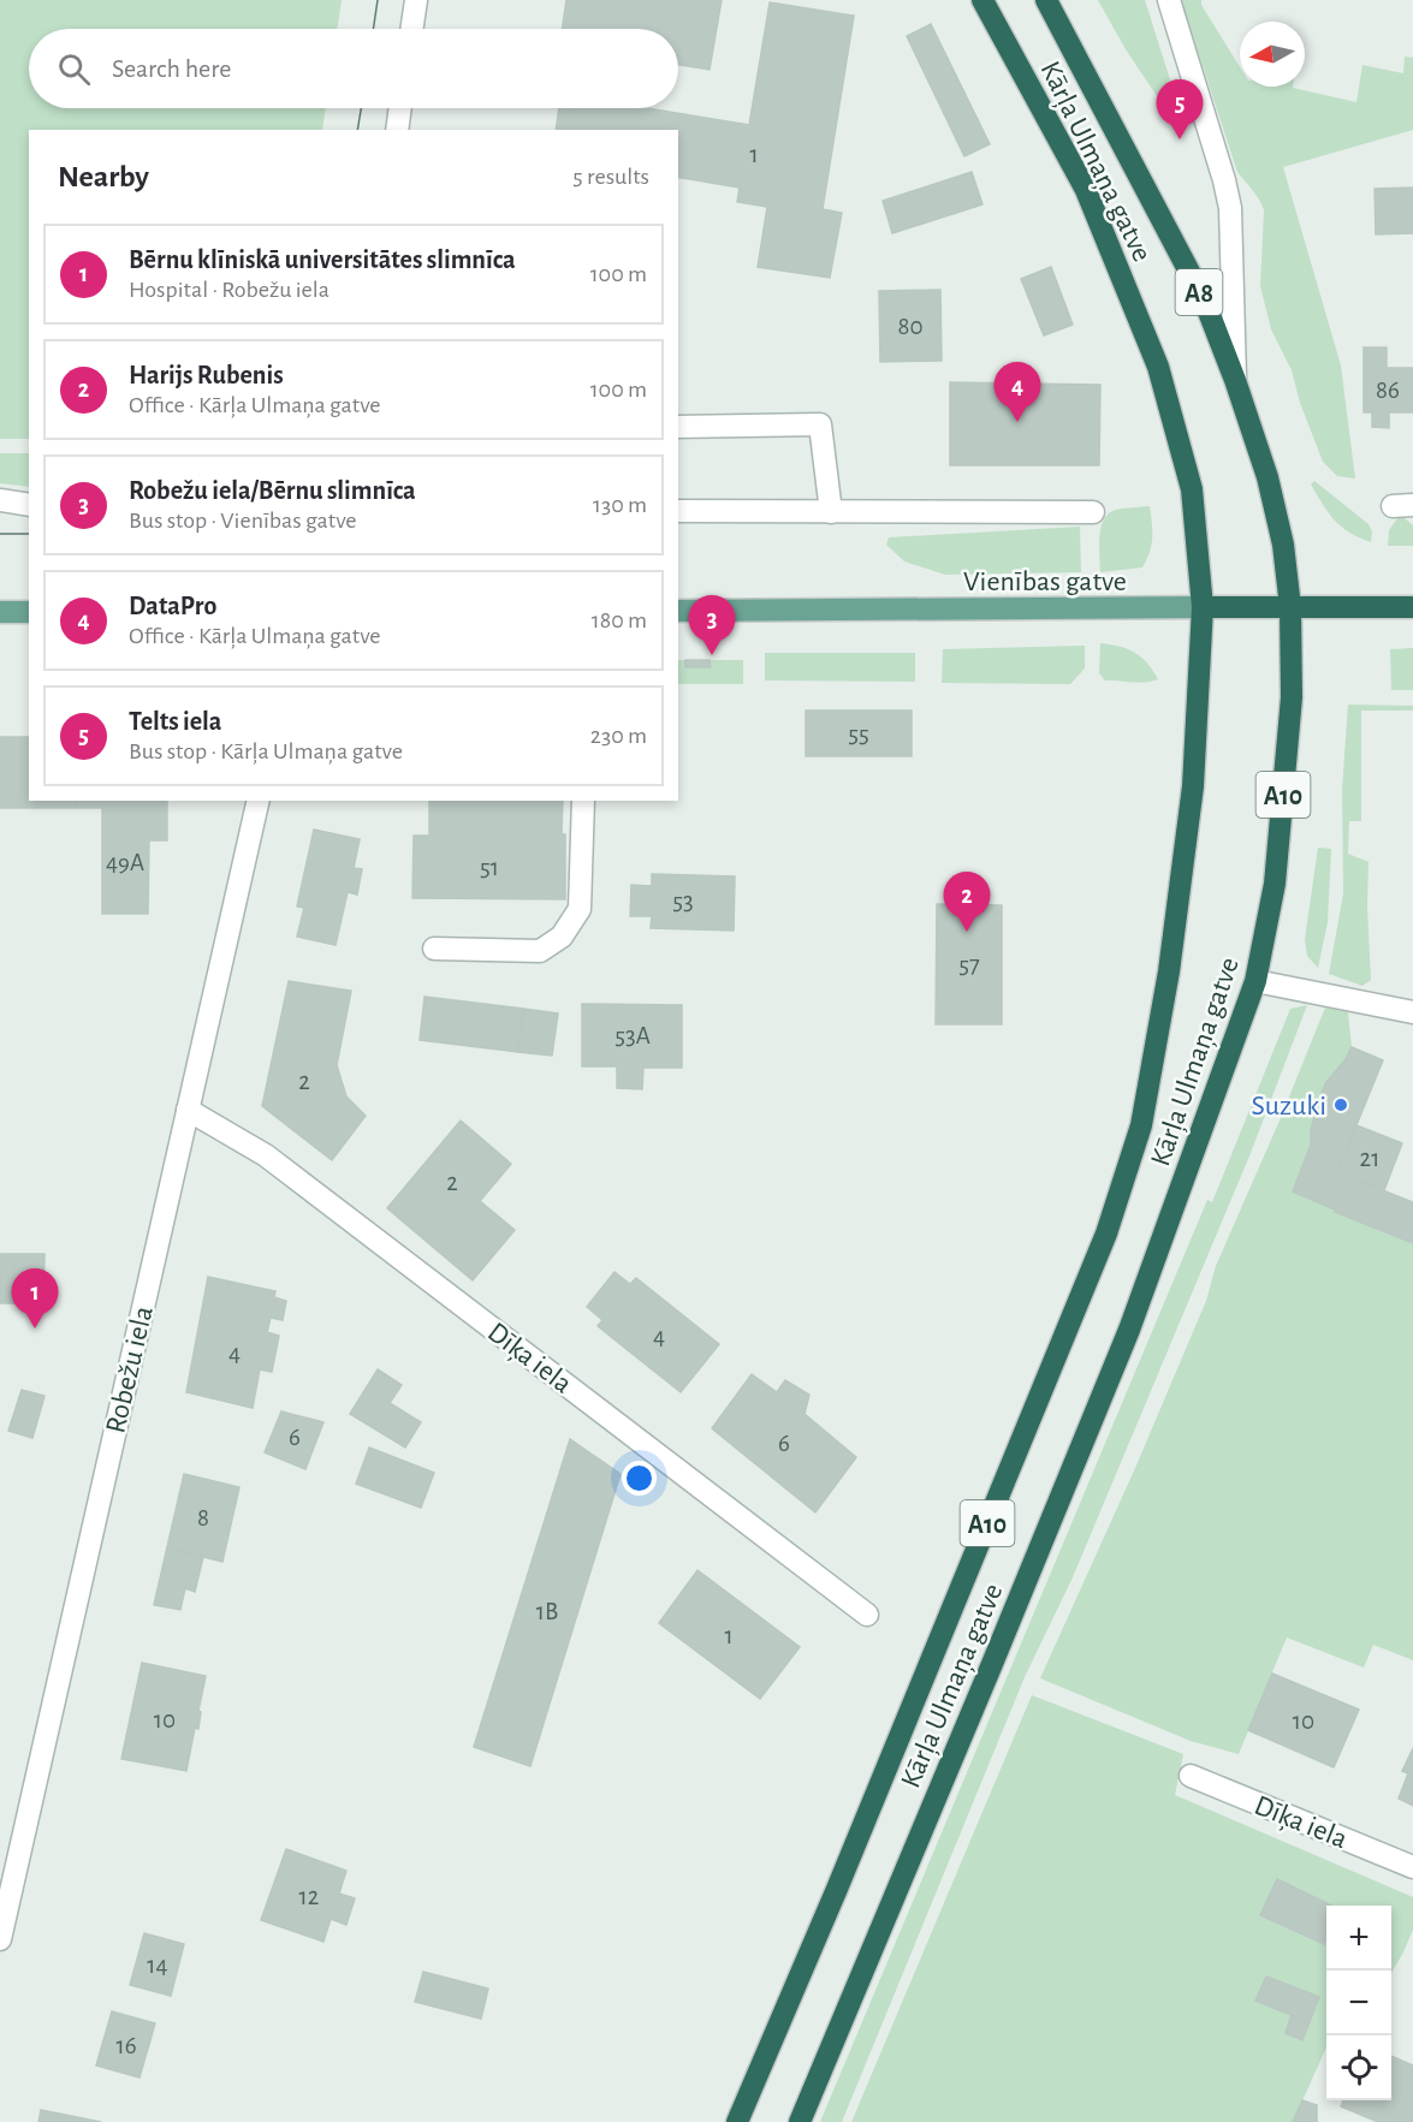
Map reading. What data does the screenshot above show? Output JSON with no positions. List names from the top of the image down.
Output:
{
  "streets": {
    "highway": [
      "Kārļa Ulmaņa gatve",
      "A8",
      "Vienības gatve",
      "A10"
    ],
    "street": ["Dīķa iela", "Robežu iela"]
  },
  "crossings": [
    ["Kārļa Ulmaņa gatve", "Vienības gatve"],
    ["Dīķa iela", "Robežu iela"]
  ],
  "places": ["Suzuki"],
  "house_numbers": [
    "1",
    "80",
    "86",
    "55",
    "49A",
    "51",
    "53",
    "57",
    "53A",
    "2",
    "21",
    "2",
    "4",
    "4",
    "6",
    "6",
    "8",
    "1B",
    "1",
    "10",
    "10",
    "12",
    "14",
    "16"
  ],
  "north": "left",
  "page": {
    "search": "Search here",
    "pins": [
      "5",
      "4",
      "3",
      "2",
      "1"
    ],
    "heading": ["Nearby", "5 results"],
    "list": [
      {
        "mark": "1",
        "name": "Bērnu klīniskā universitātes slimnīca",
        "note": "Hospital · Robežu iela",
        "value": "100 m"
      },
      {
        "mark": "2",
        "name": "Harijs Rubenis",
        "note": "Office · Kārļa Ulmaņa gatve",
        "value": "100 m"
      },
      {
        "mark": "3",
        "name": "Robežu iela/Bērnu slimnīca",
        "note": "Bus stop · Vienības gatve",
        "value": "130 m"
      },
      {
        "mark": "4",
        "name": "DataPro",
        "note": "Office · Kārļa Ulmaņa gatve",
        "value": "180 m"
      },
      {
        "mark": "5",
        "name": "Telts iela",
        "note": "Bus stop · Kārļa Ulmaņa gatve",
        "value": "230 m"
      }
    ],
    "map_buttons": ["+", "−"]
  }
}
